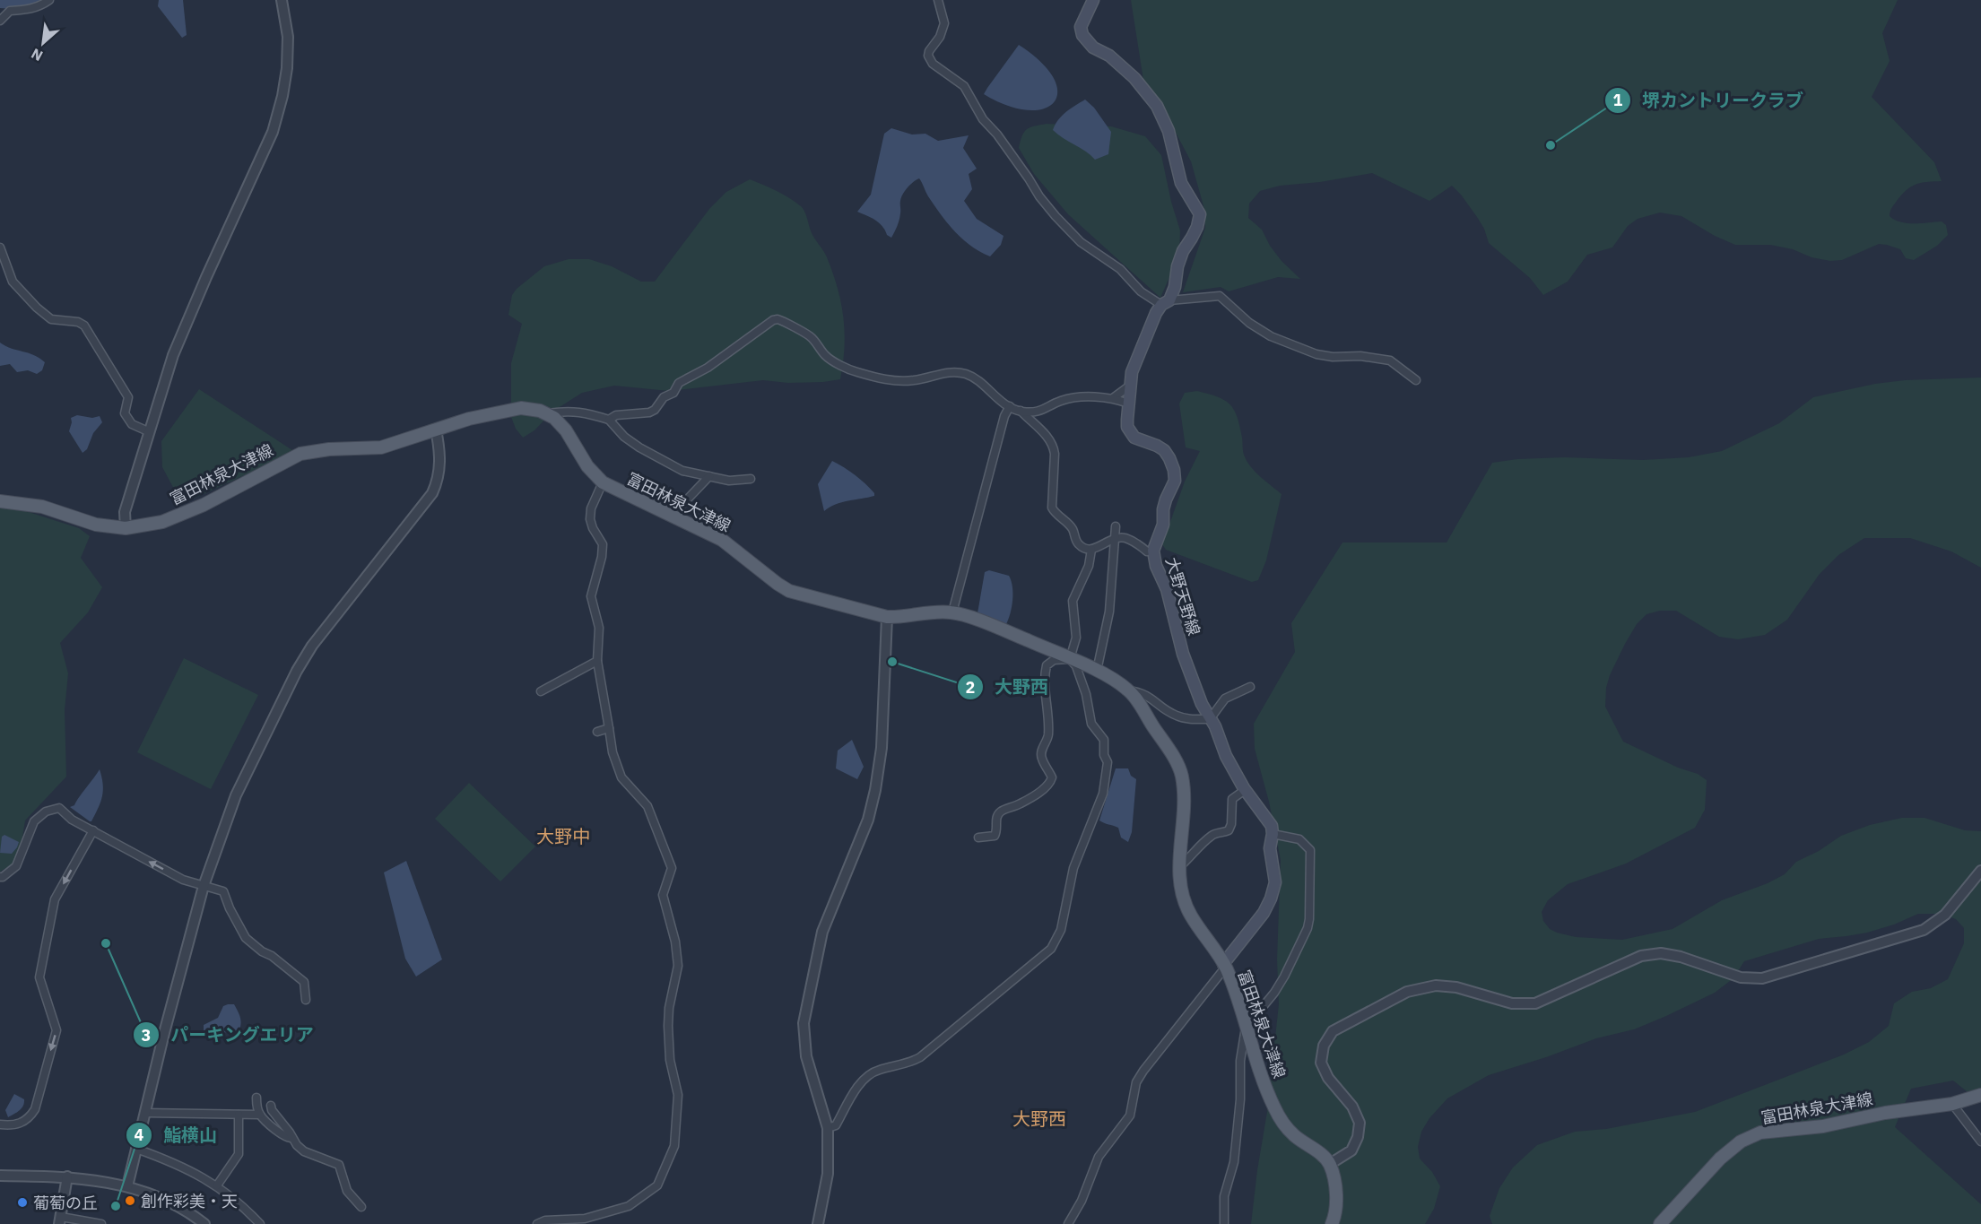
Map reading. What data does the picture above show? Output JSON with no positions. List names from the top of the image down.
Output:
{
  "streets": {
    "main road": ["富田林泉大津線", "大野天野線"]
  },
  "crossings": [
    ["富田林泉大津線", "大野天野線"]
  ],
  "districts": ["大野中", "大野西"],
  "places": [
    "堺カントリークラブ",
    "大野西",
    "パーキングエリア",
    "創作彩美・天",
    "葡萄の丘",
    "鮨横山"
  ],
  "north": "bottom left"
}
